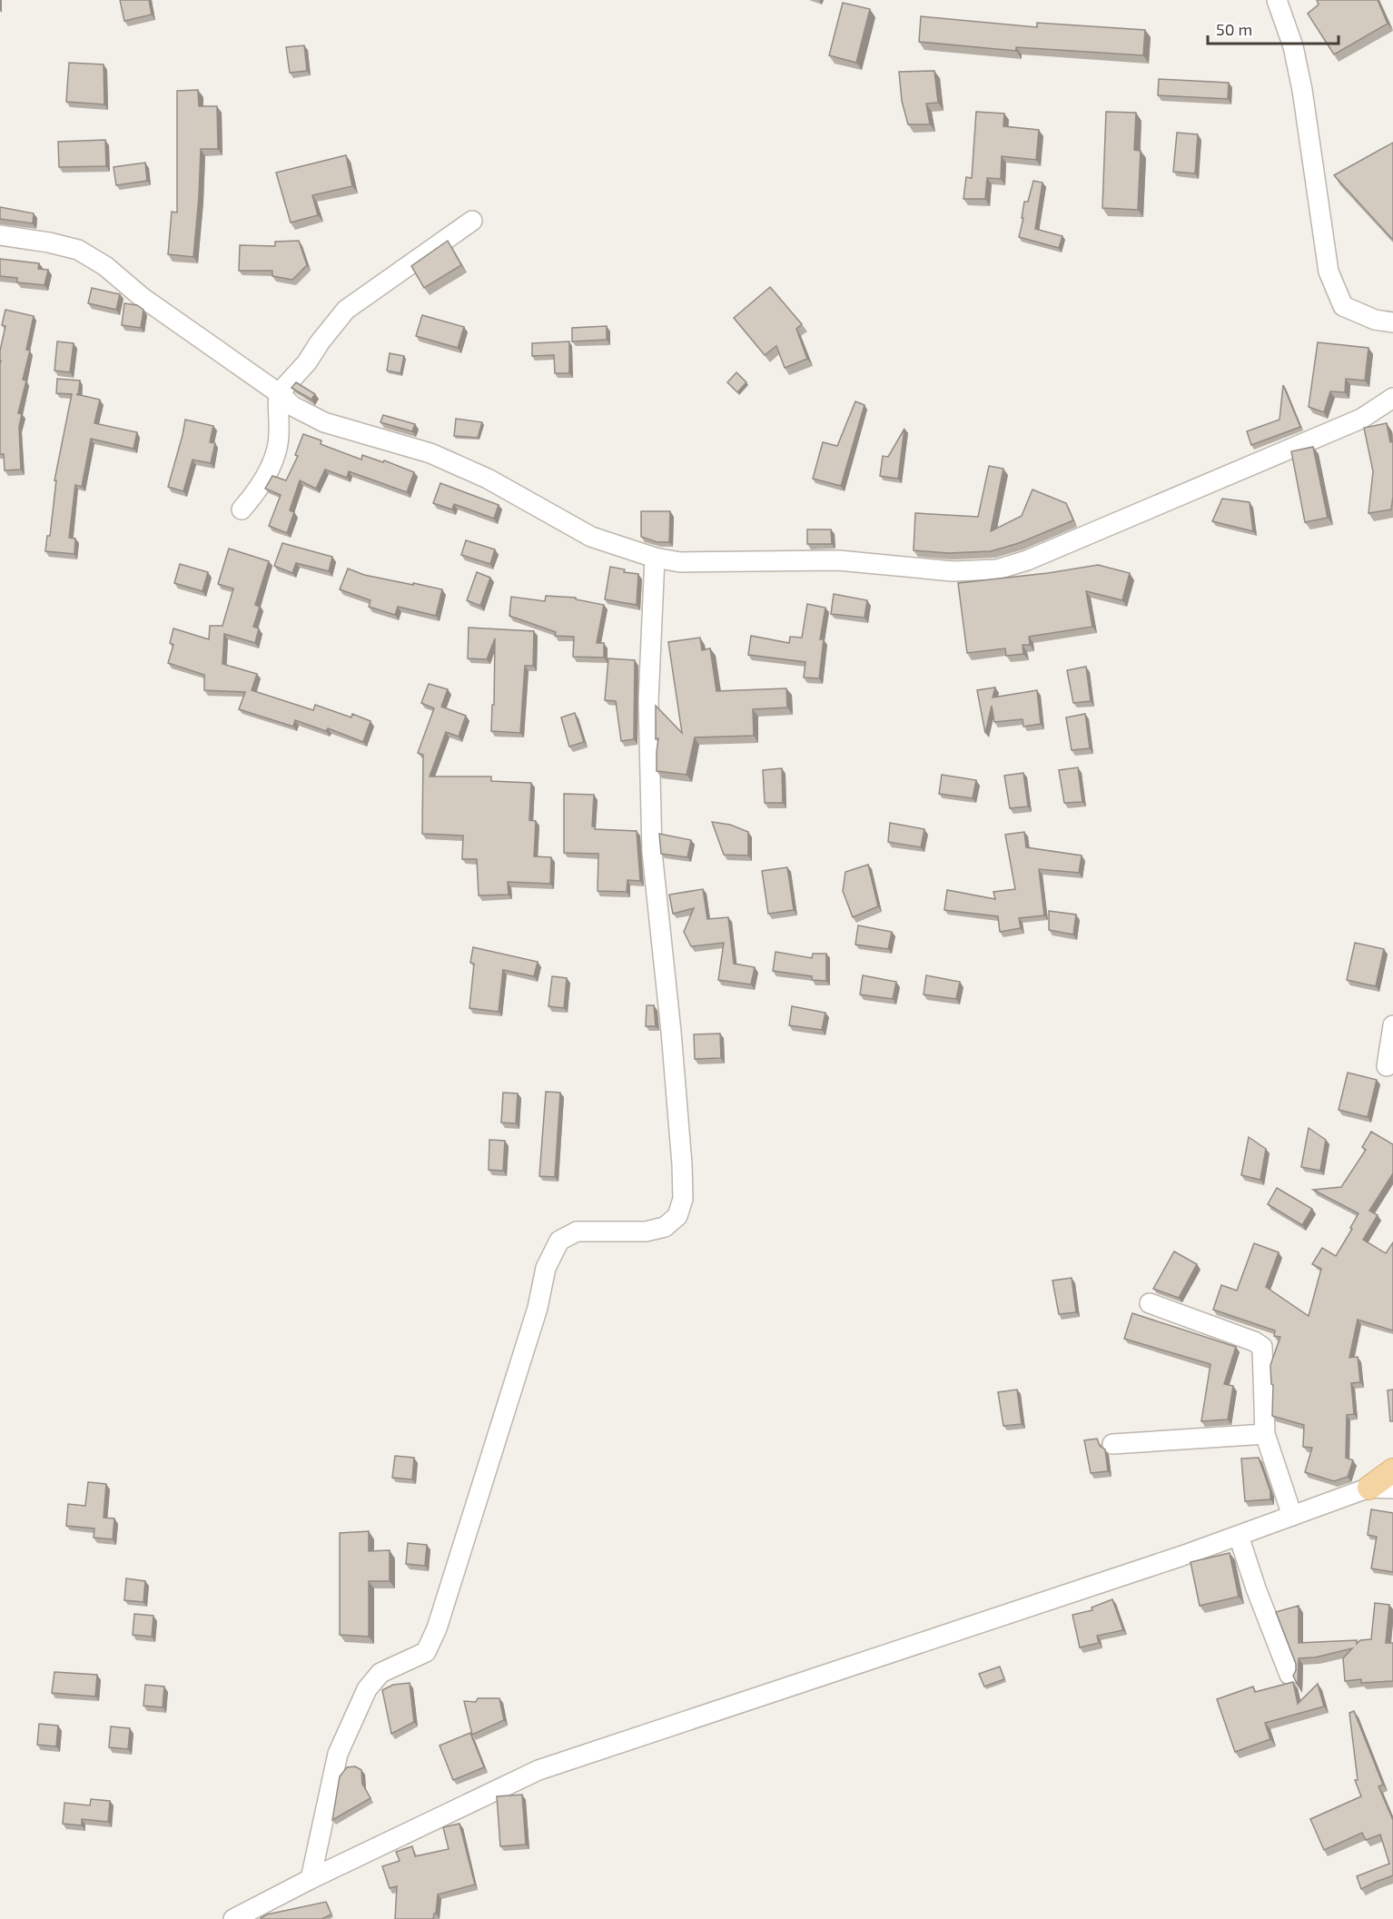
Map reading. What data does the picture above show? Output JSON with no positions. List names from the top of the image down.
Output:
{
  "scale_bar": "50 m"
}
